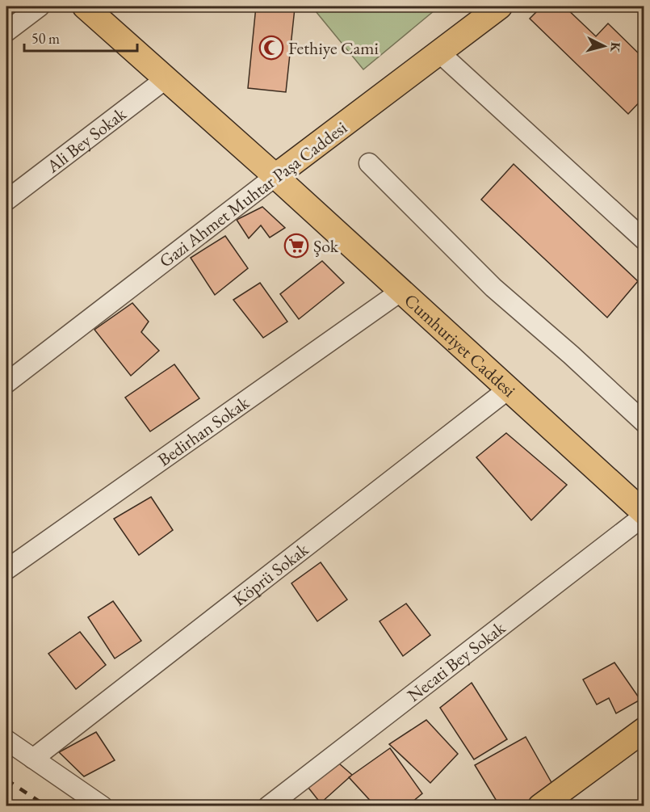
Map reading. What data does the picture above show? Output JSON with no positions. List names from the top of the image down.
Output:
{
  "streets": {
    "main road": ["Gazi Ahmet Muhtar Paşa Caddesi", "Cumhuriyet Caddesi"],
    "street": [
      "Ali Bey Sokak",
      "Bedirhan Sokak",
      "Köprü Sokak",
      "Necati Bey Sokak"
    ]
  },
  "crossings": [
    ["Ali Bey Sokak", "Cumhuriyet Caddesi"],
    ["Gazi Ahmet Muhtar Paşa Caddesi", "Cumhuriyet Caddesi"],
    ["Cumhuriyet Caddesi", "Bedirhan Sokak"],
    ["Cumhuriyet Caddesi", "Köprü Sokak"],
    ["Cumhuriyet Caddesi", "Necati Bey Sokak"]
  ],
  "places": {
    "mosque": ["Fethiye Cami"],
    "supermarket": ["Şok"]
  },
  "scale_bar": "50 m",
  "north": "right"
}
